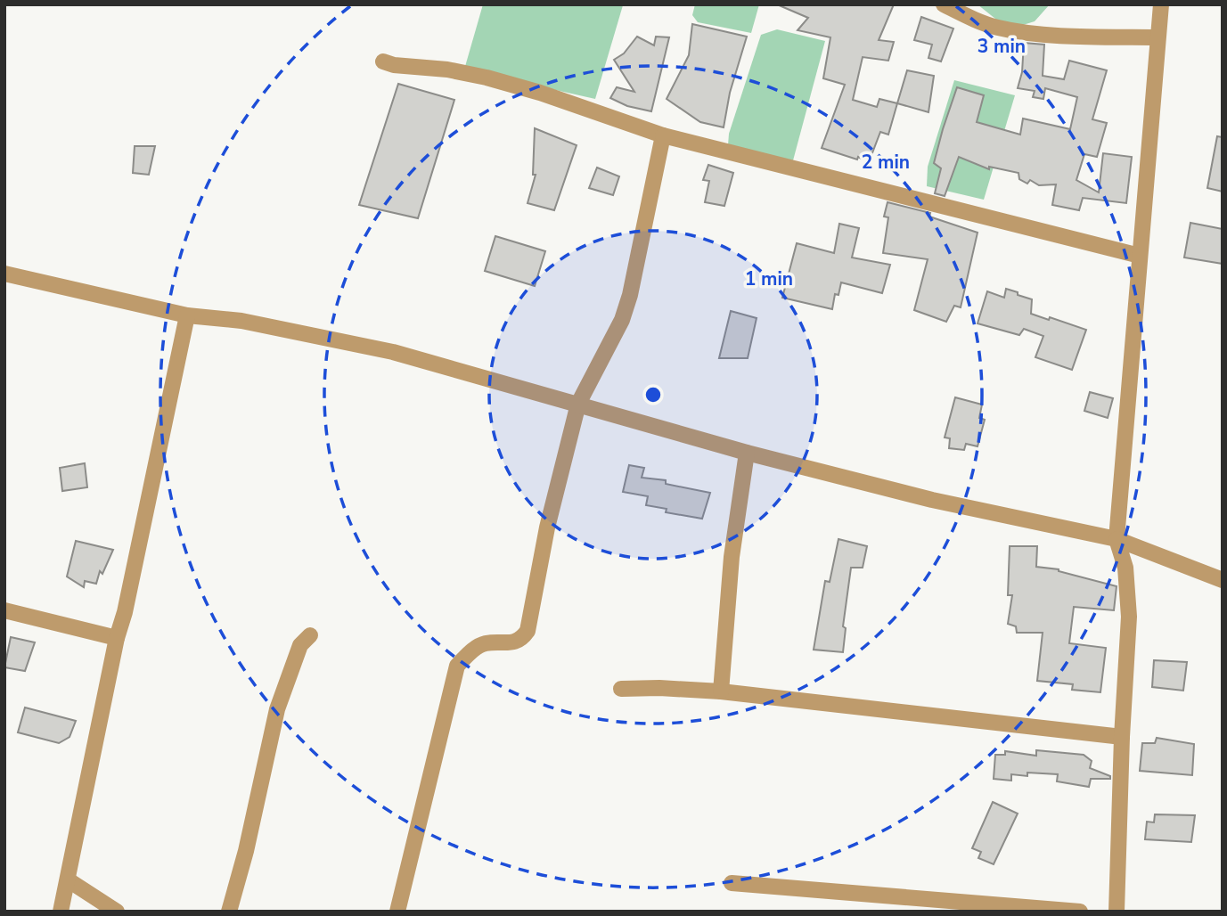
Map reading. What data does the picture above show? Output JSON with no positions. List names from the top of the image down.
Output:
{
  "rings": ["3 min", "2 min", "1 min"]
}
